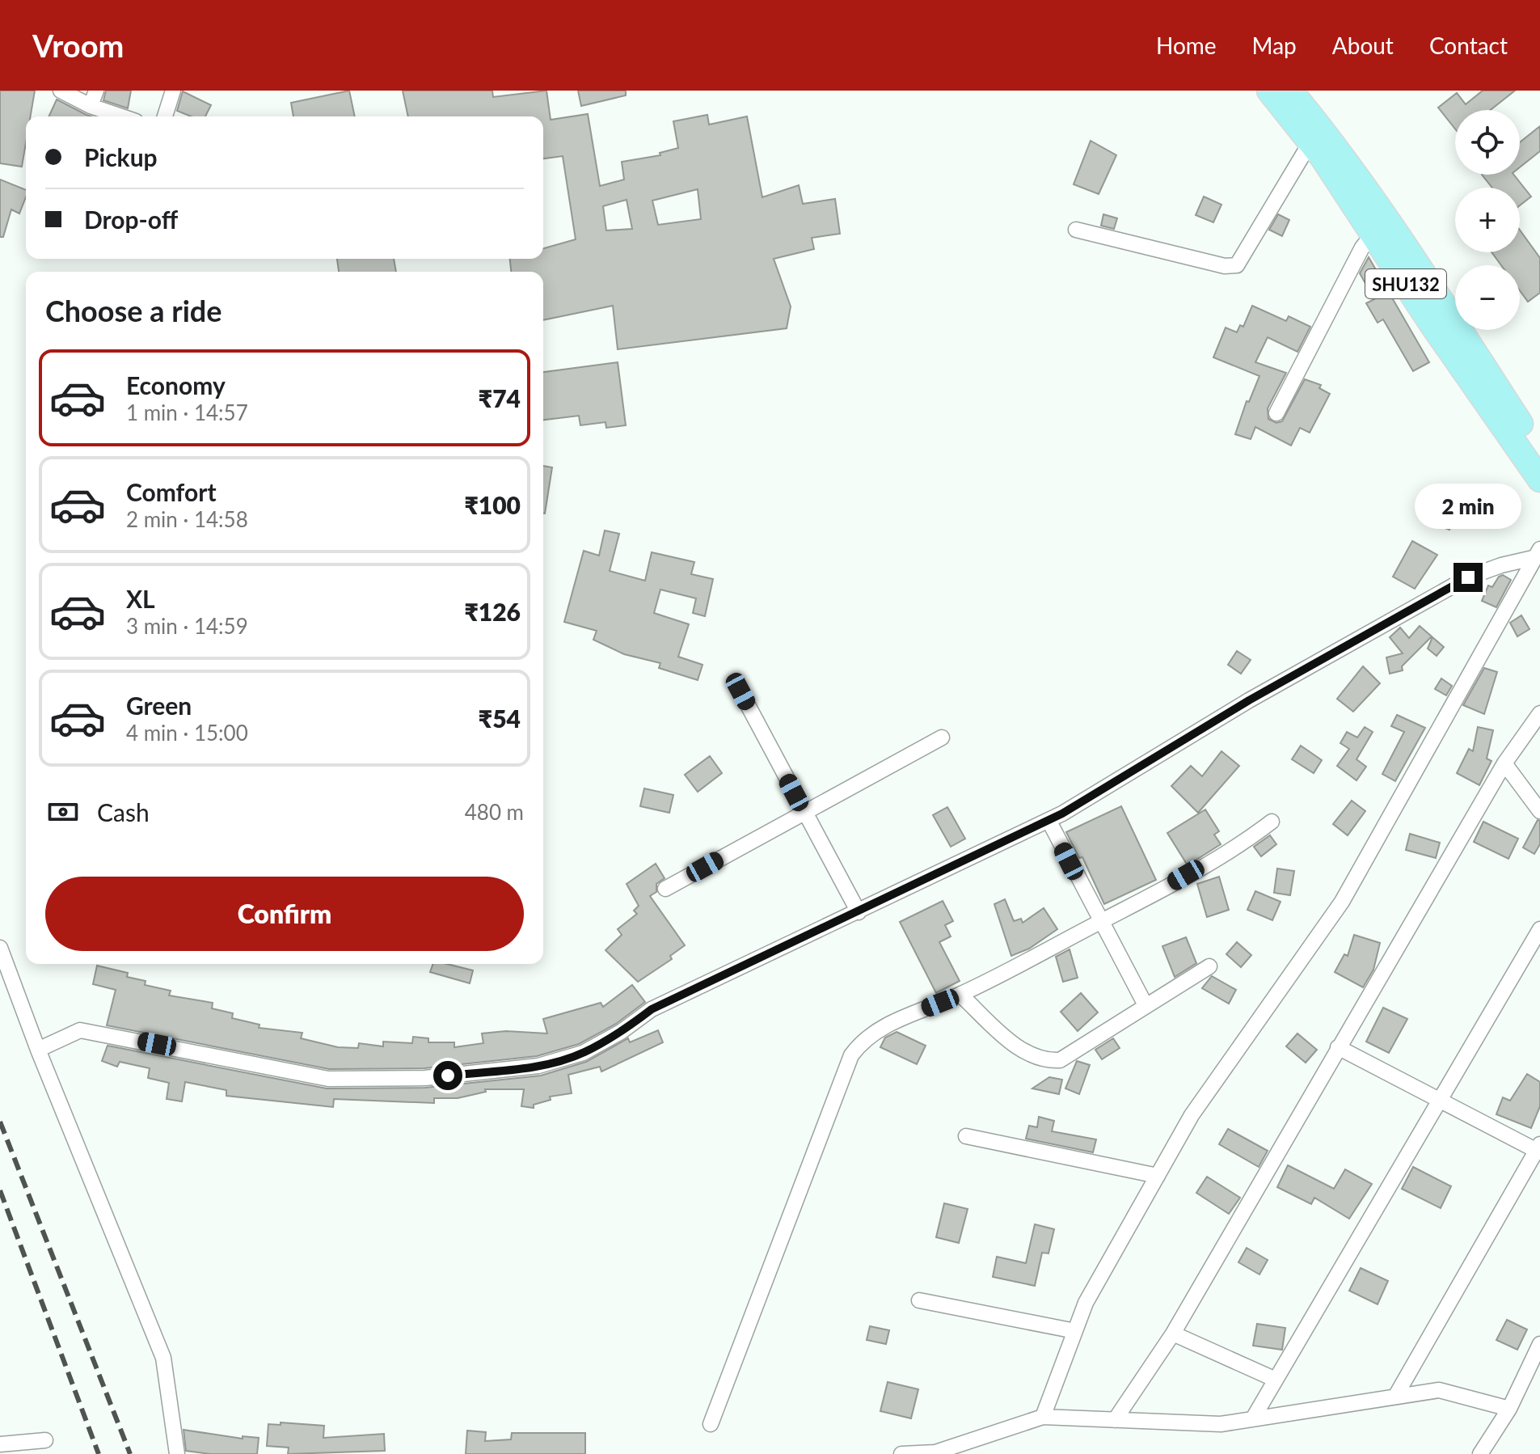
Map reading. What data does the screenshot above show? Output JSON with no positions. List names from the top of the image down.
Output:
{
  "streets": {
    "main road": ["SHU132"]
  },
  "page": {
    "header": "Vroom",
    "nav": [
      "Home",
      "Map",
      "About",
      "Contact"
    ],
    "map_buttons": ["+", "−"],
    "banner": ["Pickup", "Drop-off"],
    "heading": "Choose a ride",
    "list": [
      {
        "name": "Economy",
        "note": "1 min · 14:57",
        "value": "₹74"
      },
      {
        "name": "Comfort",
        "note": "2 min · 14:58",
        "value": "₹100"
      },
      {
        "name": "XL",
        "note": "3 min · 14:59",
        "value": "₹126"
      },
      {
        "name": "Green",
        "note": "4 min · 15:00",
        "value": "₹54"
      }
    ],
    "bubble": "2 min",
    "pay": ["Cash", "480 m"],
    "buttons": "Confirm"
  }
}
